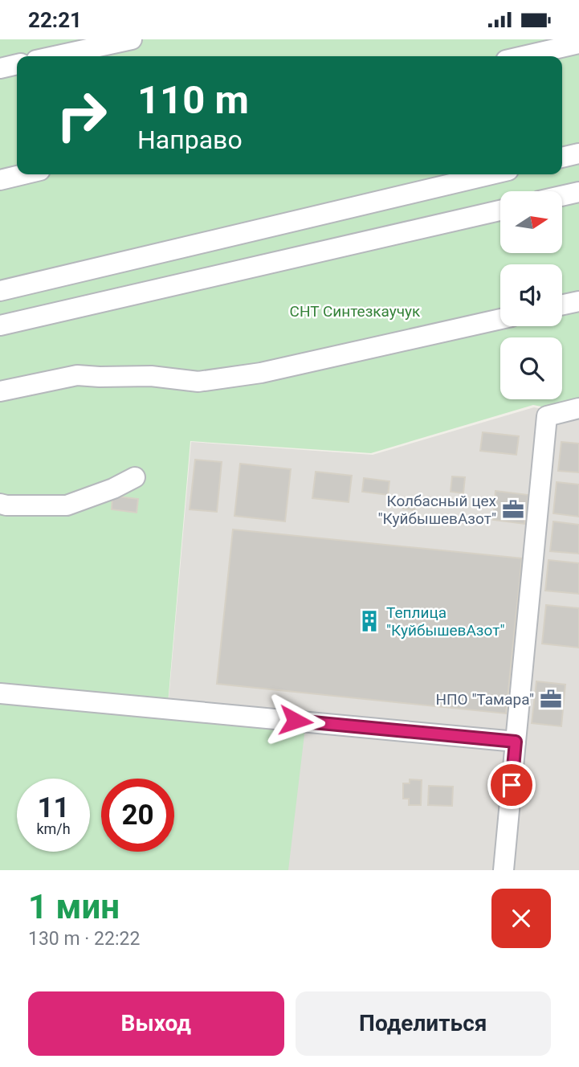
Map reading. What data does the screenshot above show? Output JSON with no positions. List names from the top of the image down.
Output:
{
  "parks": ["СНТ Синтезкаучук"],
  "places": {
    "office": ["Колбасный цех \"КуйбышевАзот\"", "НПО \"Тамара\""],
    "building": ["Теплица \"КуйбышевАзот\""]
  },
  "north": "right",
  "page": {
    "status": "22:21",
    "turn": ["110 m", "Направо"],
    "speed": "11 km/h",
    "limit": "20",
    "heading": ["1 мин", "130 m · 22:22"],
    "buttons": ["Выход", "Поделиться"]
  }
}
